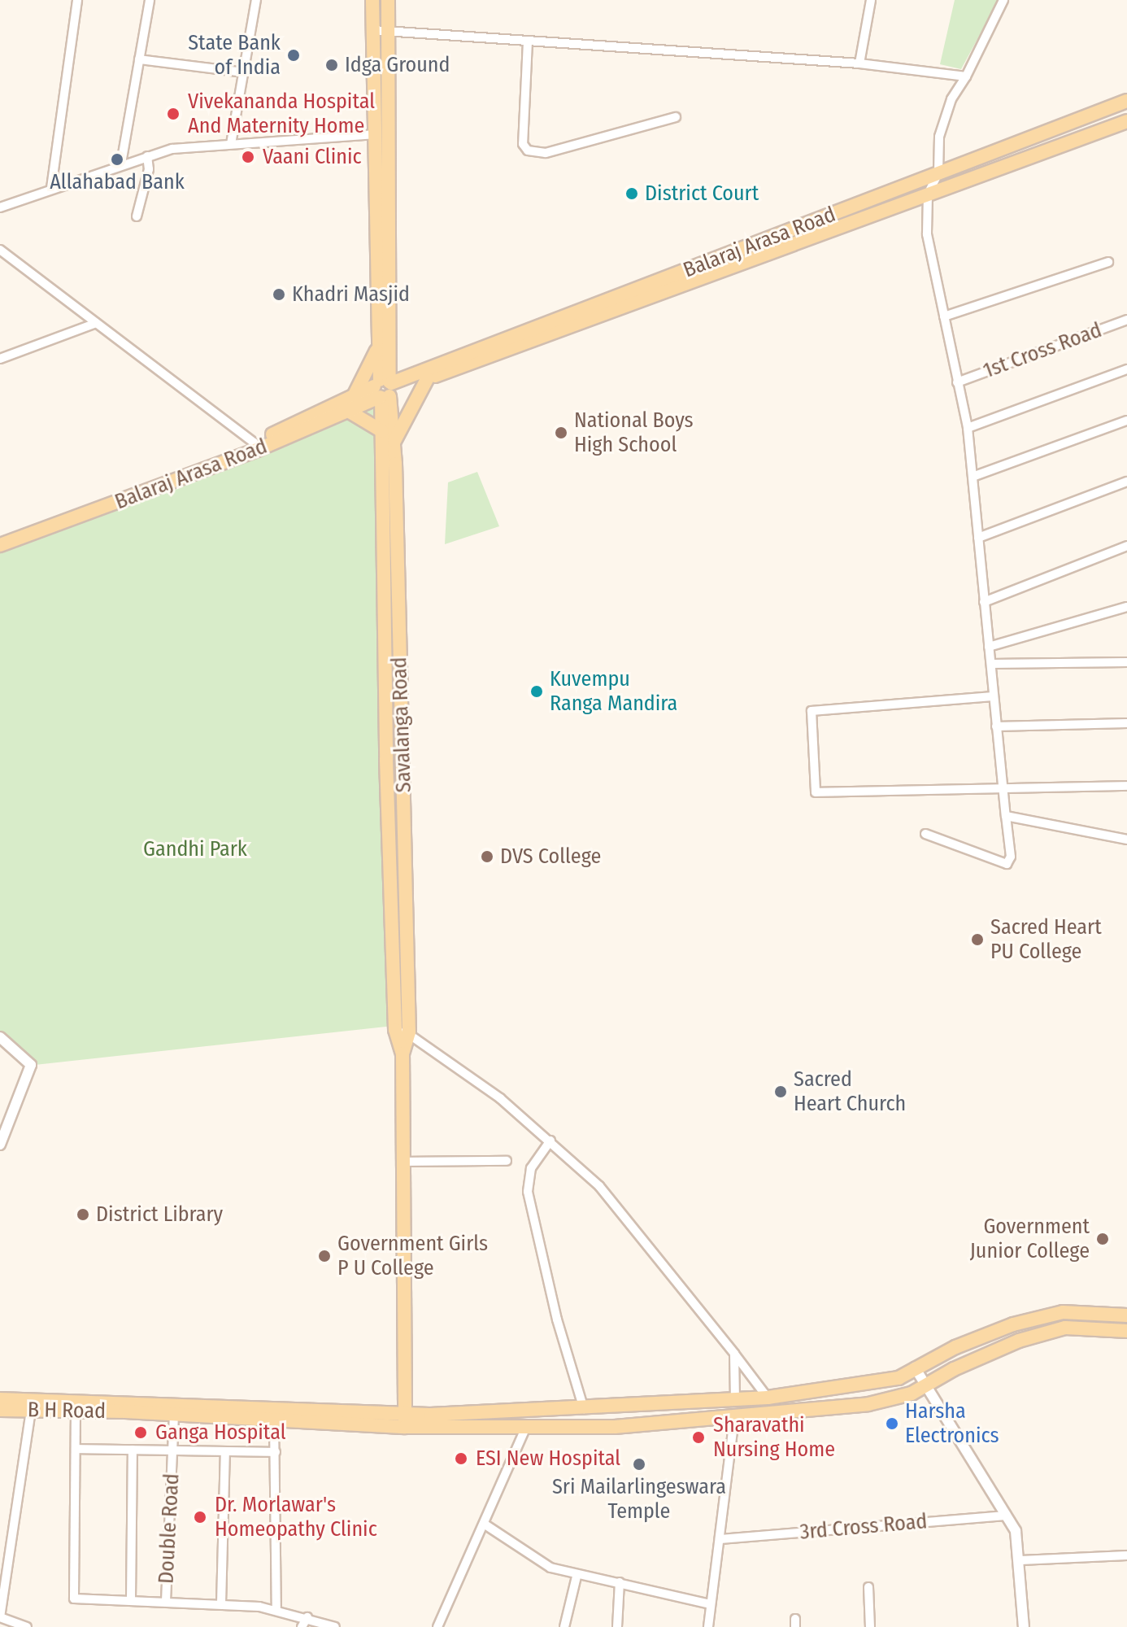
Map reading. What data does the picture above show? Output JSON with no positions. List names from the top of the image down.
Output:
{
  "streets": {
    "main road": ["Balaraj Arasa Road", "Savalanga Road", "B H Road"],
    "street": ["1st Cross Road", "3rd Cross Road", "Double Road"]
  },
  "crossings": [
    ["Balaraj Arasa Road", "Savalanga Road"],
    ["Savalanga Road", "B H Road"],
    ["B H Road", "Double Road"]
  ],
  "parks": ["Gandhi Park"],
  "places": [
    "State Bank of India",
    "Idga Ground",
    "Vivekananda Hospital And Maternity Home",
    "Vaani Clinic",
    "Allahabad Bank",
    "District Court",
    "Khadri Masjid",
    "National Boys High School",
    "Kuvempu Ranga Mandira",
    "DVS College",
    "Sacred Heart PU College",
    "Sacred Heart Church",
    "District Library",
    "Government Junior College",
    "Government Girls P U College",
    "Harsha Electronics",
    "Ganga Hospital",
    "Sharavathi Nursing Home",
    "ESI New Hospital",
    "Sri Mailarlingeswara Temple",
    "Dr. Morlawar's Homeopathy Clinic"
  ]
}
